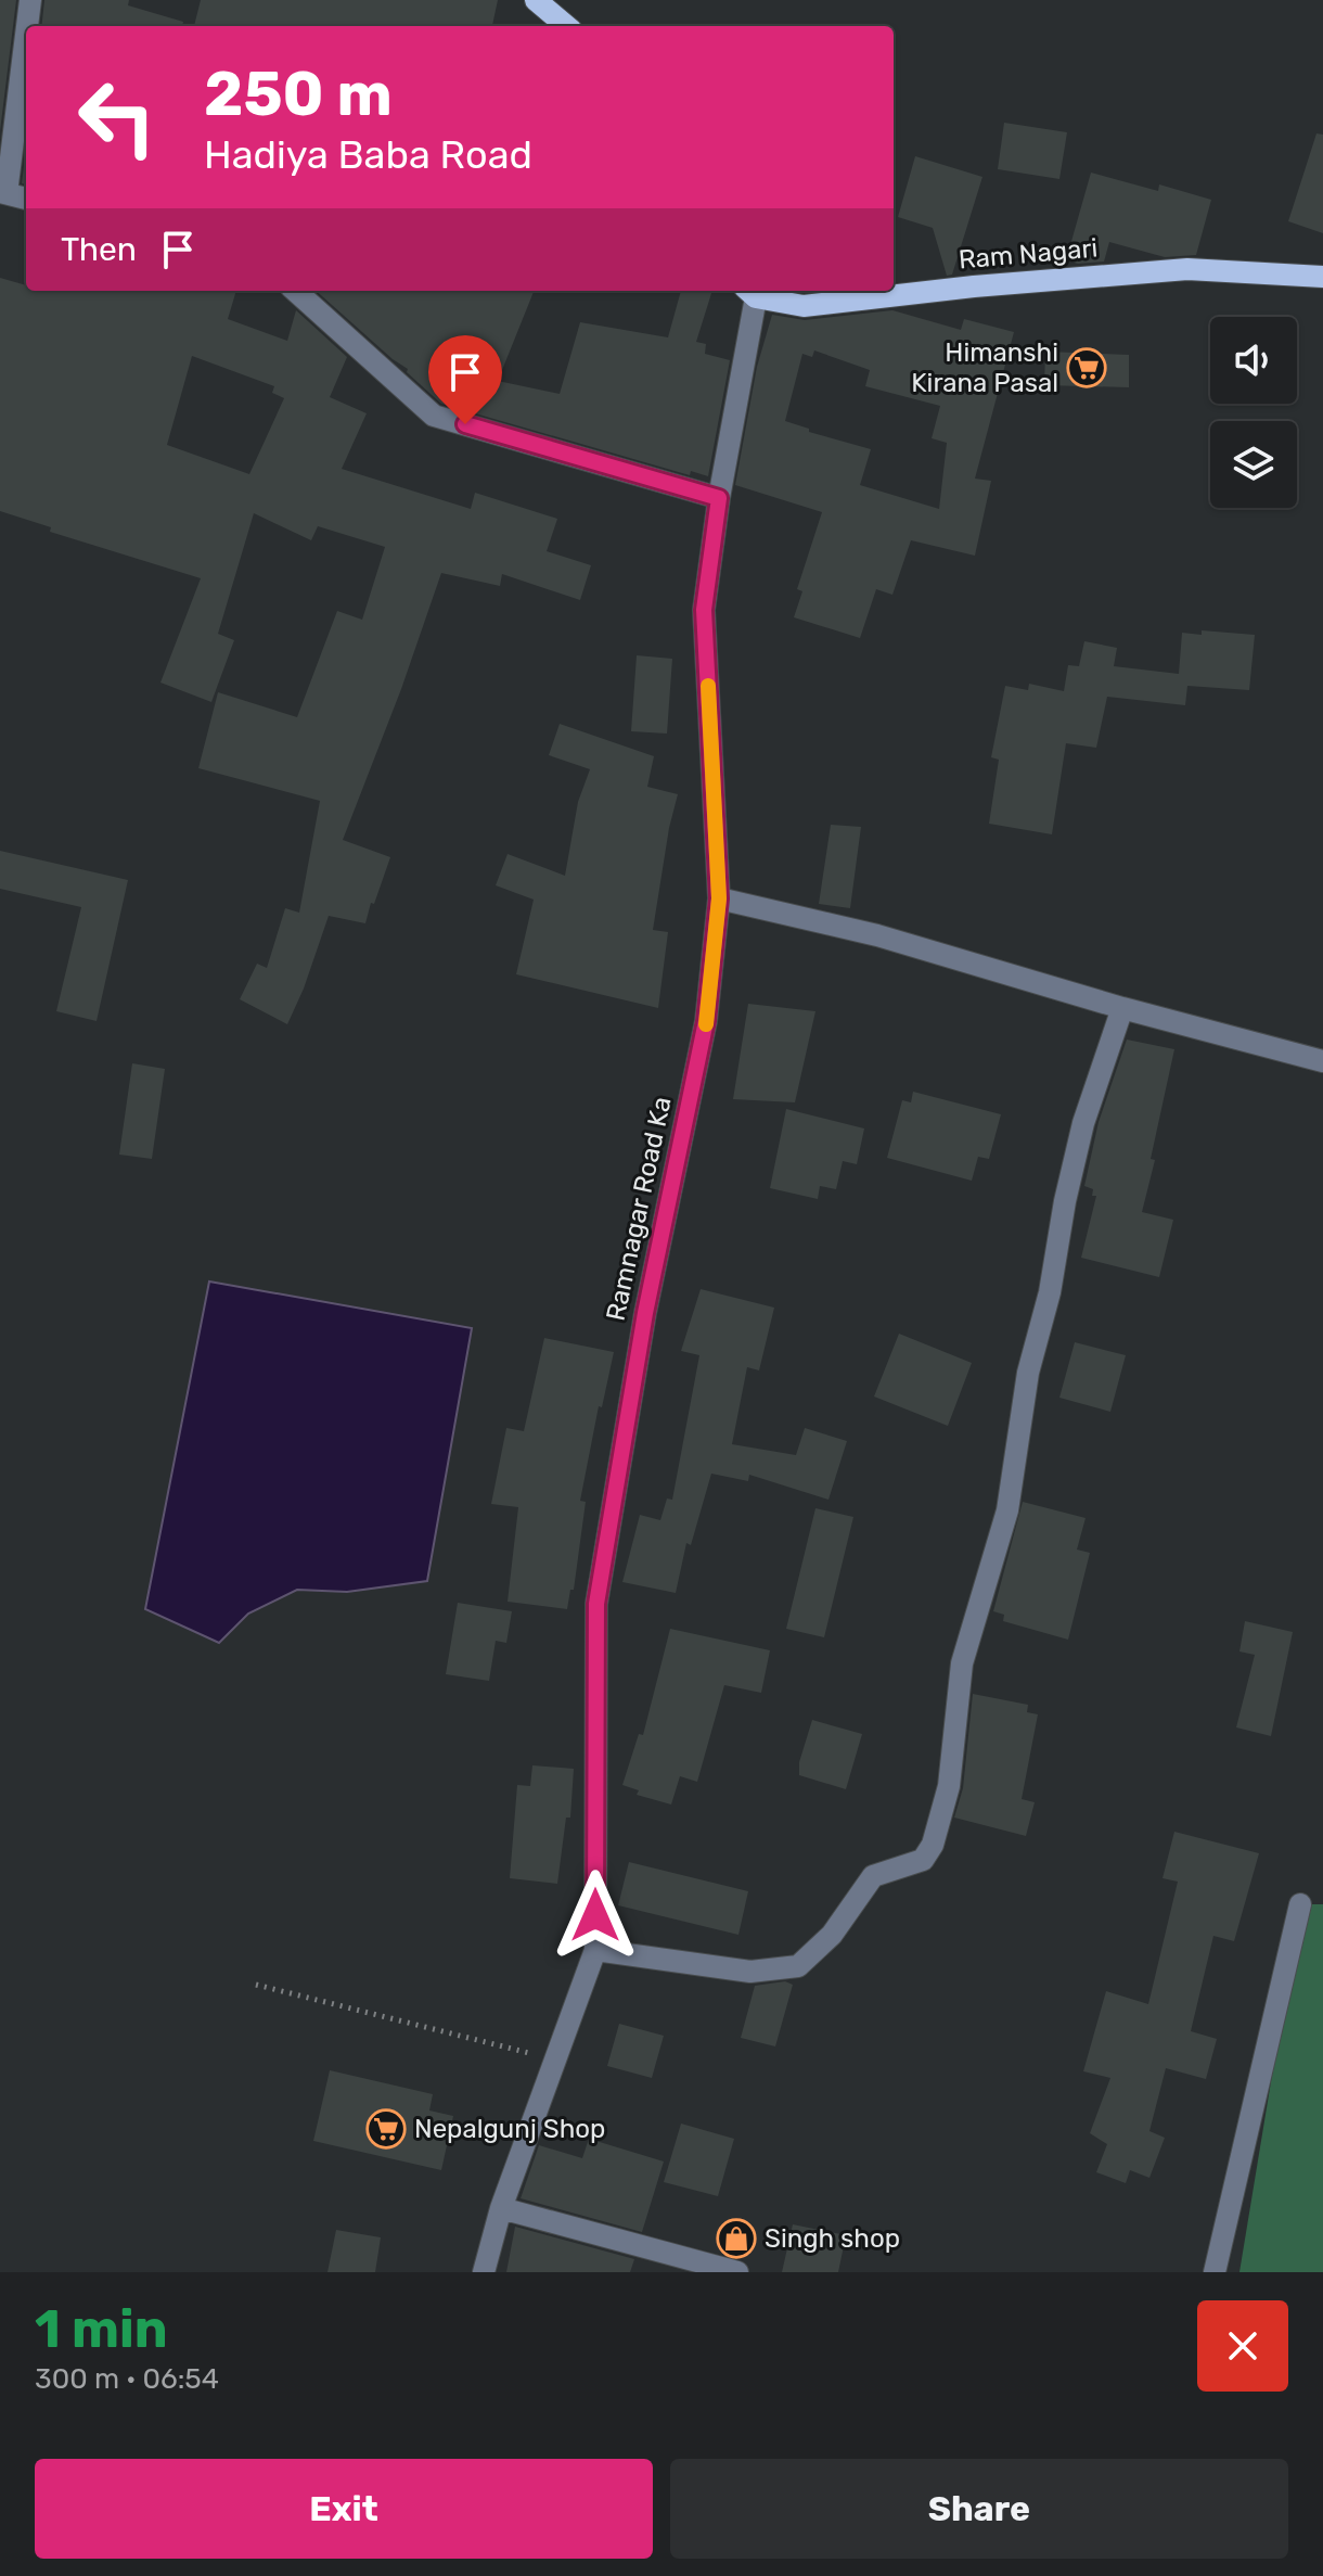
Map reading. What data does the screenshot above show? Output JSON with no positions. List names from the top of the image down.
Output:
{
  "streets": {
    "main road": ["Ram Nagari"],
    "street": ["Ramnagar Road Ka"]
  },
  "crossings": [
    ["Ram Nagari", "Ramnagar Road Ka"]
  ],
  "places": {
    "supermarket": ["Himanshi Kirana Pasal", "Nepalgunj Shop"],
    "shop": ["Singh shop"]
  },
  "page": {
    "turn": ["250 m", "Hadiya Baba Road"],
    "then": "Then",
    "heading": ["1 min", "300 m · 06:54"],
    "buttons": ["Exit", "Share"]
  }
}
